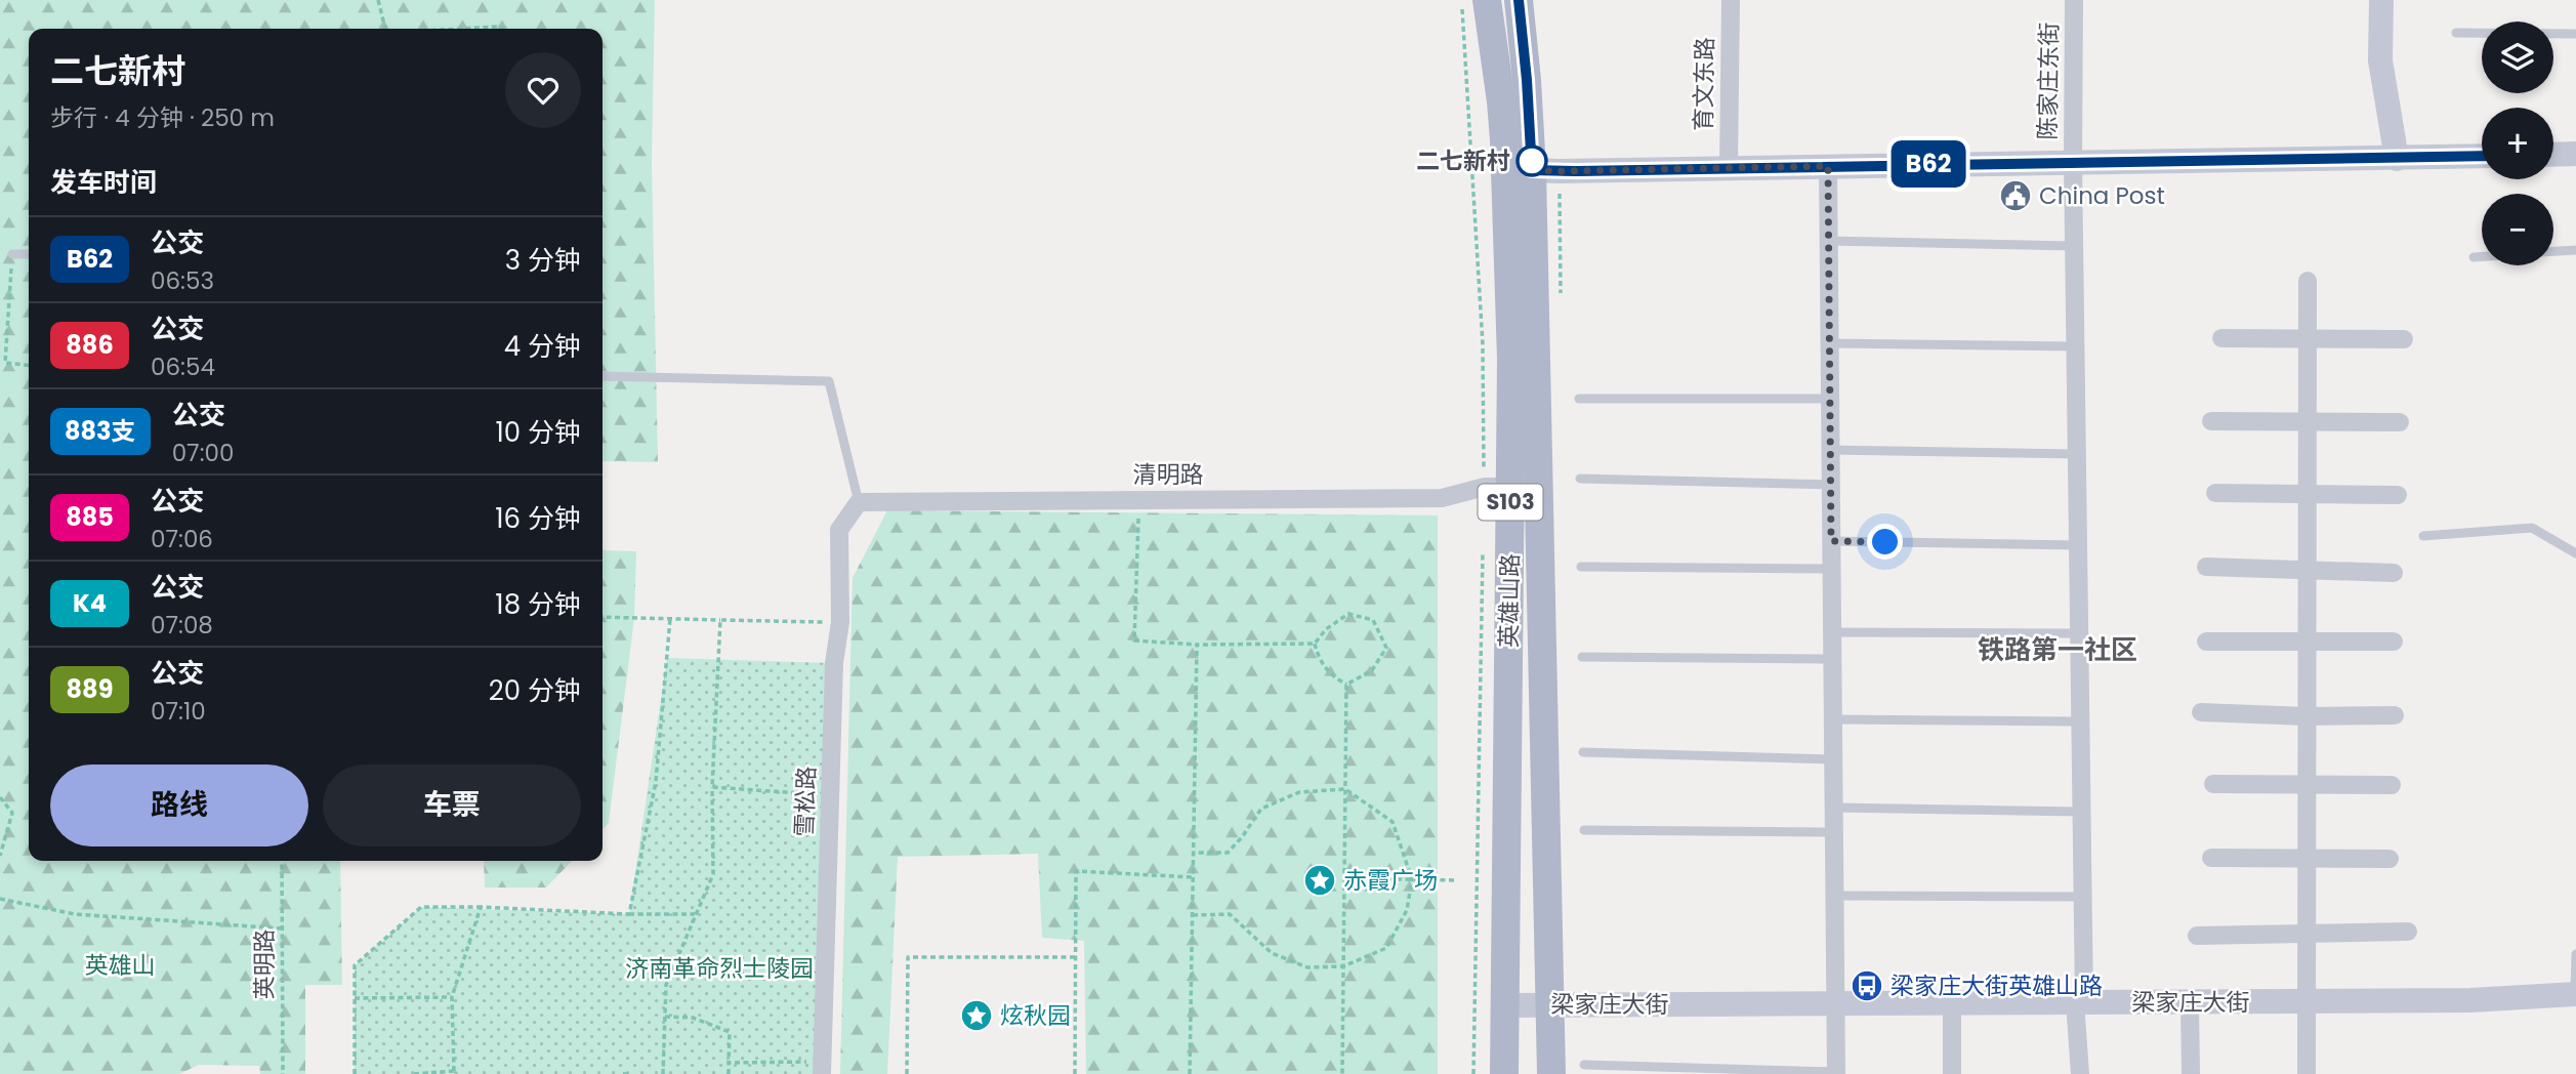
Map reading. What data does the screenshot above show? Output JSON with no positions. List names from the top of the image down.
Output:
{
  "streets": {
    "main road": ["S103", "英雄山路"],
    "street": [
      "陈家庄东街",
      "育文东路",
      "清明路",
      "雪松路",
      "梁家庄大街"
    ],
    "path": ["英明路"]
  },
  "crossings": [
    ["陈家庄东街", "梁家庄大街"],
    ["清明路", "英雄山路"],
    ["清明路", "雪松路"],
    ["英雄山路", "梁家庄大街"]
  ],
  "districts": ["铁路第一社区"],
  "parks": ["英雄山", "济南革命烈士陵园"],
  "places": {
    "other": ["二七新村"],
    "public building": ["China Post"],
    "place": ["赤霞广场", "炫秋园"],
    "bus stop": ["梁家庄大街英雄山路"]
  },
  "lines": ["bus line B62"],
  "page": {
    "on_map": "B62",
    "map_buttons": ["+", "−"],
    "heading": [
      ["二七新村", "步行 · 4 分钟 · 250 m"],
      "发车时间"
    ],
    "list": [
      {
        "mark": "B62",
        "name": "公交",
        "note": "06:53",
        "value": "3 分钟"
      },
      {
        "mark": "886",
        "name": "公交",
        "note": "06:54",
        "value": "4 分钟"
      },
      {
        "mark": "883支",
        "name": "公交",
        "note": "07:00",
        "value": "10 分钟"
      },
      {
        "mark": "885",
        "name": "公交",
        "note": "07:06",
        "value": "16 分钟"
      },
      {
        "mark": "K4",
        "name": "公交",
        "note": "07:08",
        "value": "18 分钟"
      },
      {
        "mark": "889",
        "name": "公交",
        "note": "07:10",
        "value": "20 分钟"
      }
    ],
    "buttons": ["路线", "车票"]
  }
}
